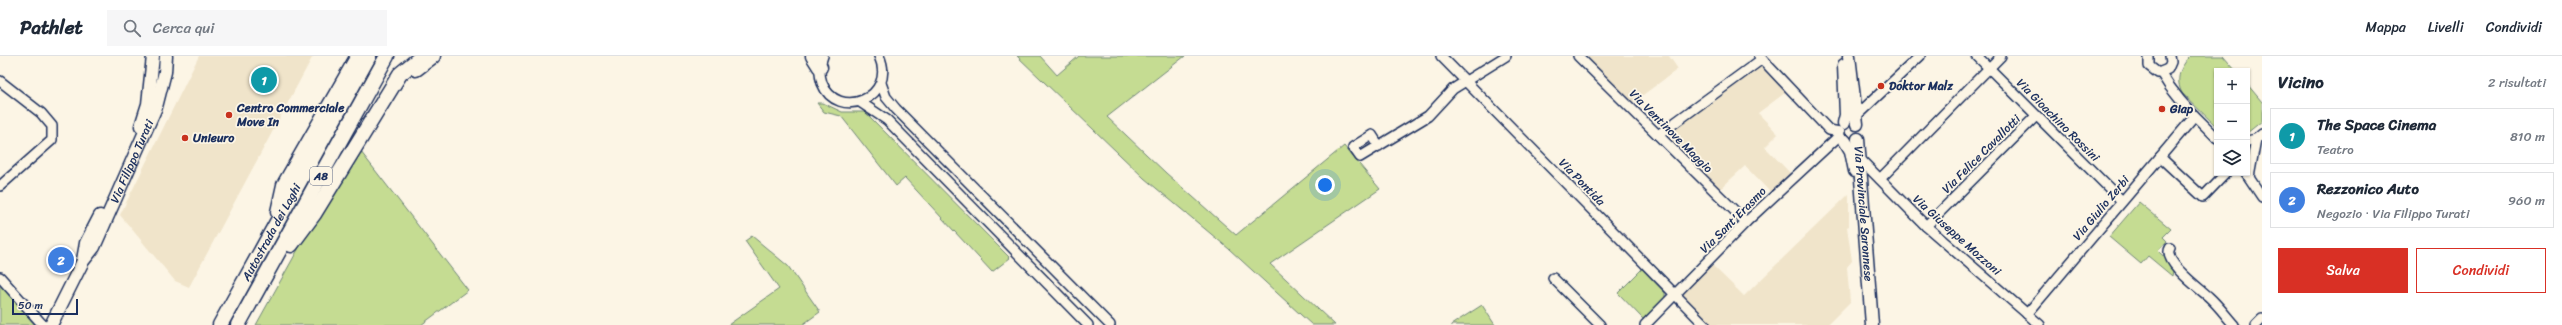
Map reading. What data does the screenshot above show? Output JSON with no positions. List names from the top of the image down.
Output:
{
  "streets": {
    "highway": ["A8", "Autostrada dei Laghi"],
    "main road": ["Via Filippo Turati", "Via Provinciale Saronnese"],
    "street": [
      "Via Gioachino Rossini",
      "Via Ventinove Maggio",
      "Via Felice Cavallotti",
      "Via Pontida",
      "Via Giulio Zerbi",
      "Via Sant'Erasmo",
      "Via Giuseppe Mozzoni"
    ]
  },
  "crossings": [
    ["Via Gioachino Rossini", "Via Felice Cavallotti"],
    ["Via Gioachino Rossini", "Via Giulio Zerbi"],
    ["Via Ventinove Maggio", "Via Sant'Erasmo"],
    ["Via Felice Cavallotti", "Via Giuseppe Mozzoni"],
    ["Via Pontida", "Via Sant'Erasmo"],
    ["Via Giulio Zerbi", "Via Giuseppe Mozzoni"],
    ["Via Provinciale Saronnese", "Via Sant'Erasmo"],
    ["Via Provinciale Saronnese", "Via Giuseppe Mozzoni"]
  ],
  "places": [
    "Doktor Malz",
    "Giap",
    "Centro Commerciale Move In",
    "Unieuro"
  ],
  "scale_bar": "50 m",
  "page": {
    "header": "Pathlet",
    "search": "Cerca qui",
    "nav": ["Mappa", "Livelli", "Condividi"],
    "heading": ["Vicino", "2 risultati"],
    "pins": ["1", "2"],
    "map_buttons": ["+", "−"],
    "list": [
      {
        "mark": "1",
        "name": "The Space Cinema",
        "note": "Teatro",
        "value": "810 m"
      },
      {
        "mark": "2",
        "name": "Rezzonico Auto",
        "note": "Negozio · Via Filippo Turati",
        "value": "960 m"
      }
    ],
    "buttons": ["Salva", "Condividi"],
    "scale": "50 m"
  }
}
